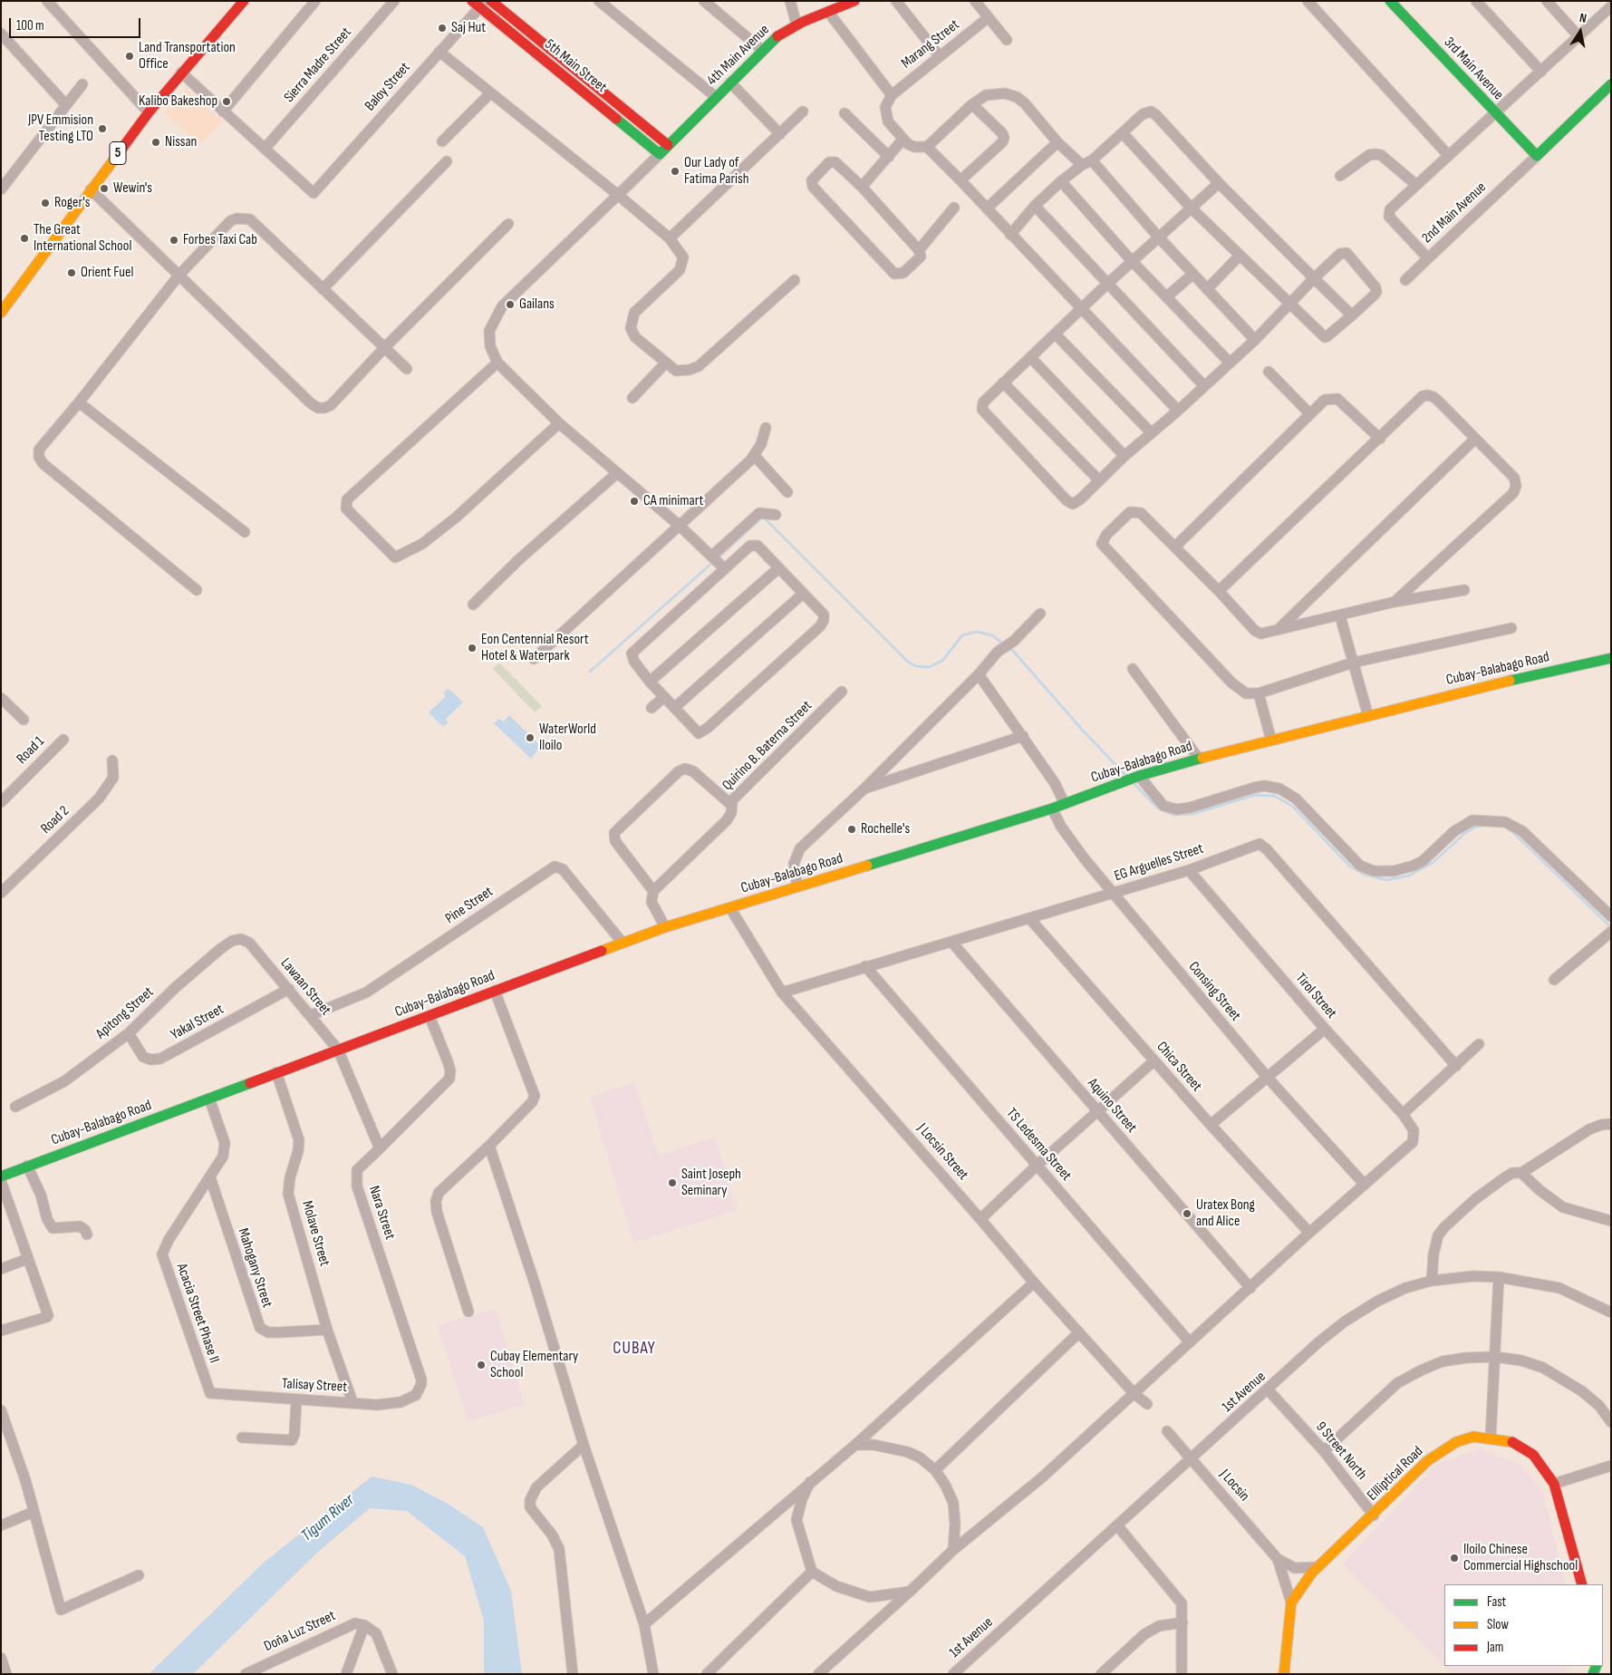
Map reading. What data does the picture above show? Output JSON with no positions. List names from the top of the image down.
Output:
{
  "streets": {
    "main road": [
      "4th Main Avenue",
      "5th Main Street",
      "3rd Main Avenue",
      "5",
      "2nd Main Avenue",
      "Cubay-Balabago Road",
      "Ellliptical Road"
    ],
    "street": [
      "Marang Street",
      "Sierra Madre Street",
      "Baloy Street",
      "Quirino B. Baterna Street",
      "Road 1",
      "Road 2",
      "EG Arguelles Street",
      "Pine Street",
      "Lawaan Street",
      "Consing Street",
      "Tirol Street",
      "Apitong Street",
      "Yakal Street",
      "Chica Street",
      "Aquino Street",
      "TS Ledesma Street",
      "J Locsin Street",
      "Nara Street",
      "Molave Street",
      "Mahogany Street",
      "Acacia Street Phase II",
      "Talisay Street",
      "1st Avenue",
      "9 Street North",
      "J Locsin",
      "Doña Luz Street"
    ]
  },
  "crossings": [
    ["4th Main Avenue", "5th Main Street"],
    ["Sierra Madre Street", "Baloy Street"],
    ["5th Main Street", "Baloy Street"],
    ["3rd Main Avenue", "2nd Main Avenue"],
    ["Cubay-Balabago Road", "Pine Street"],
    ["Cubay-Balabago Road", "Lawaan Street"],
    ["Cubay-Balabago Road", "Consing Street"],
    ["Cubay-Balabago Road", "J Locsin Street"],
    ["Cubay-Balabago Road", "Nara Street"],
    ["Cubay-Balabago Road", "Molave Street"],
    ["Cubay-Balabago Road", "Acacia Street Phase II"],
    ["EG Arguelles Street", "Consing Street"],
    ["EG Arguelles Street", "Tirol Street"],
    ["EG Arguelles Street", "Chica Street"],
    ["EG Arguelles Street", "Aquino Street"],
    ["EG Arguelles Street", "TS Ledesma Street"],
    ["EG Arguelles Street", "J Locsin Street"],
    ["Pine Street", "Lawaan Street"],
    ["Lawaan Street", "Apitong Street"],
    ["Lawaan Street", "Yakal Street"],
    ["Consing Street", "Tirol Street"],
    ["Apitong Street", "Yakal Street"],
    ["Nara Street", "Talisay Street"],
    ["Molave Street", "Mahogany Street"],
    ["Molave Street", "Talisay Street"],
    ["Mahogany Street", "Acacia Street Phase II"],
    ["Acacia Street Phase II", "Talisay Street"],
    ["1st Avenue", "9 Street North"],
    ["1st Avenue", "J Locsin"],
    ["9 Street North", "Ellliptical Road"]
  ],
  "districts": ["CUBAY"],
  "water": ["Tigum River"],
  "places": [
    "Saj Hut",
    "Land Transportation Office",
    "Kalibo Bakeshop",
    "JPV Emmision Testing LTO",
    "Nissan",
    "Our Lady of Fatima Parish",
    "Wewin's",
    "Roger's",
    "The Great International School",
    "Forbes Taxi Cab",
    "Orient Fuel",
    "Gailans",
    "CA minimart",
    "Eon Centennial Resort Hotel & Waterpark",
    "WaterWorld Iloilo",
    "Rochelle's",
    "Saint Joseph Seminary",
    "Uratex Bong and Alice",
    "Cubay Elementary School",
    "Iloilo Chinese Commercial Highschool"
  ],
  "legend": ["Fast", "Slow", "Jam"],
  "scale_bar": "100 m",
  "north": "top"
}
